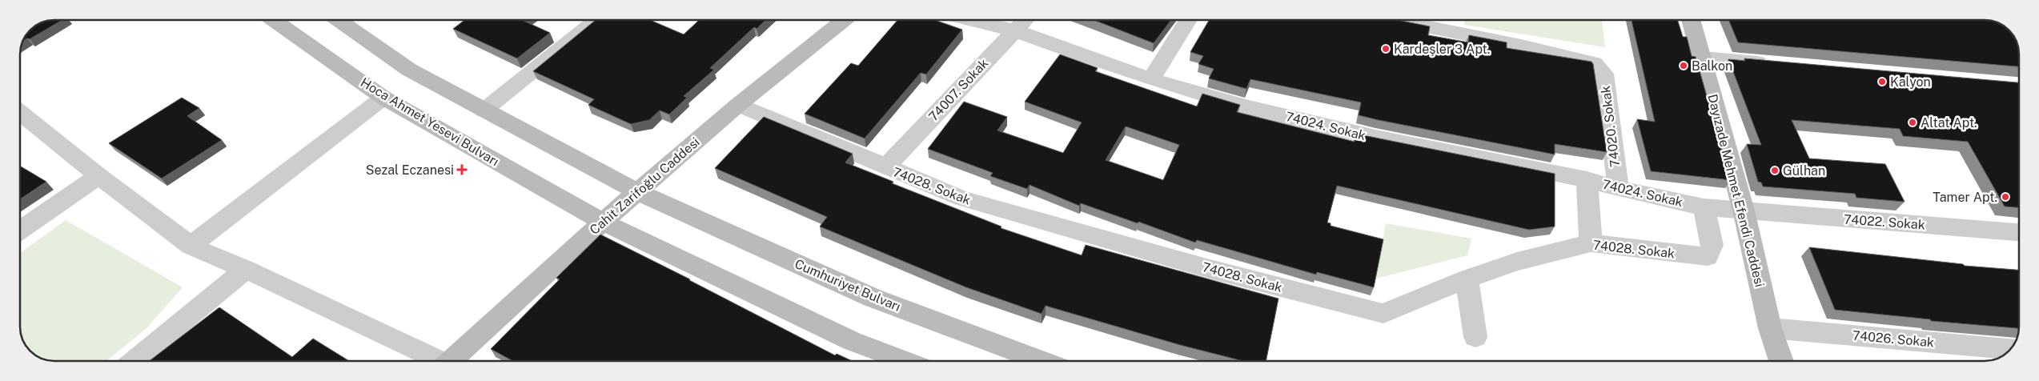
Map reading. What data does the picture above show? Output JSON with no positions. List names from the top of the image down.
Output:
{
  "streets": {
    "main road": [
      "Hoca Ahmet Yesevi Bulvarı",
      "Cahit Zarifoğlu Caddesi",
      "Dayızade Mehmet Efendi Caddesi",
      "Cumhuriyet Bulvarı"
    ],
    "street": [
      "74007. Sokak",
      "74024. Sokak",
      "74020. Sokak",
      "74028. Sokak",
      "74022. Sokak",
      "74026. Sokak"
    ]
  },
  "crossings": [
    ["74007. Sokak", "74024. Sokak"],
    ["74007. Sokak", "74028. Sokak"],
    ["Hoca Ahmet Yesevi Bulvarı", "Cahit Zarifoğlu Caddesi"],
    ["74024. Sokak", "74020. Sokak"],
    ["74024. Sokak", "74028. Sokak"],
    ["74024. Sokak", "Dayızade Mehmet Efendi Caddesi"],
    ["74024. Sokak", "74022. Sokak"],
    ["Cahit Zarifoğlu Caddesi", "74028. Sokak"],
    ["Cahit Zarifoğlu Caddesi", "Cumhuriyet Bulvarı"],
    ["Dayızade Mehmet Efendi Caddesi", "74022. Sokak"],
    ["Dayızade Mehmet Efendi Caddesi", "74026. Sokak"]
  ],
  "places": {
    "other": [
      "Kardeşler 3 Apt.",
      "Balkon",
      "Kalyon",
      "Altat Apt.",
      "Gülhan",
      "Tamer Apt."
    ],
    "health": ["Sezal Eczanesi"]
  }
}
